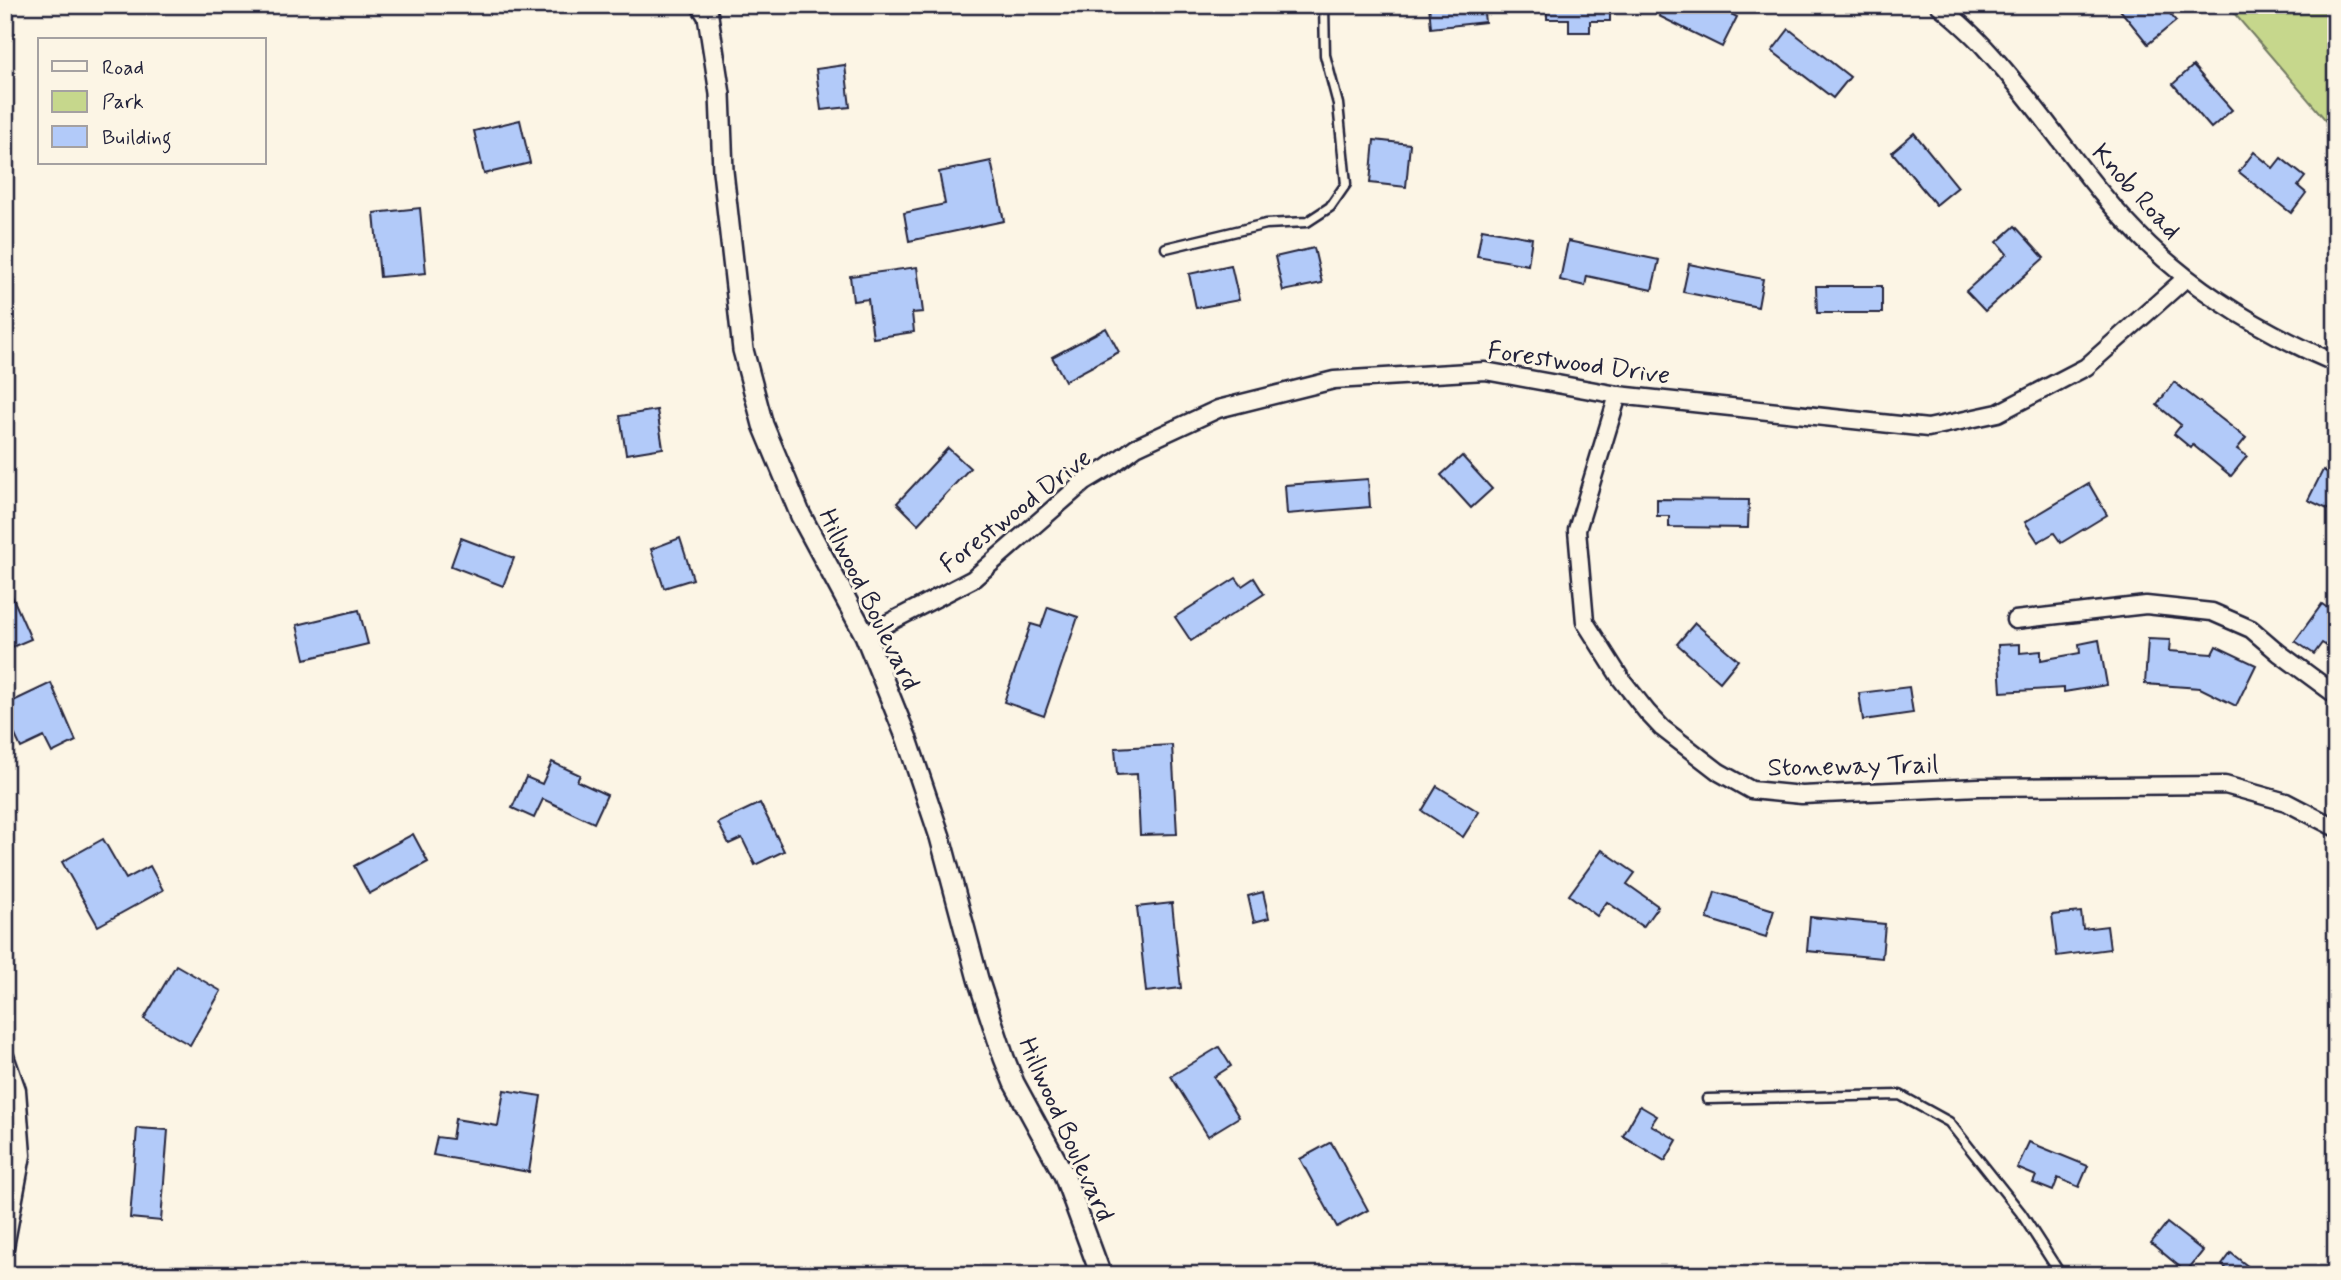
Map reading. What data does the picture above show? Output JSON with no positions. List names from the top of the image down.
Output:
{
  "streets": {
    "street": [
      "Knob Road",
      "Forestwood Drive",
      "Hillwood Boulevard",
      "Stoneway Trail"
    ]
  },
  "crossings": [
    ["Knob Road", "Forestwood Drive"],
    ["Forestwood Drive", "Hillwood Boulevard"],
    ["Forestwood Drive", "Stoneway Trail"]
  ],
  "legend": ["Road", "Park", "Building"]
}
